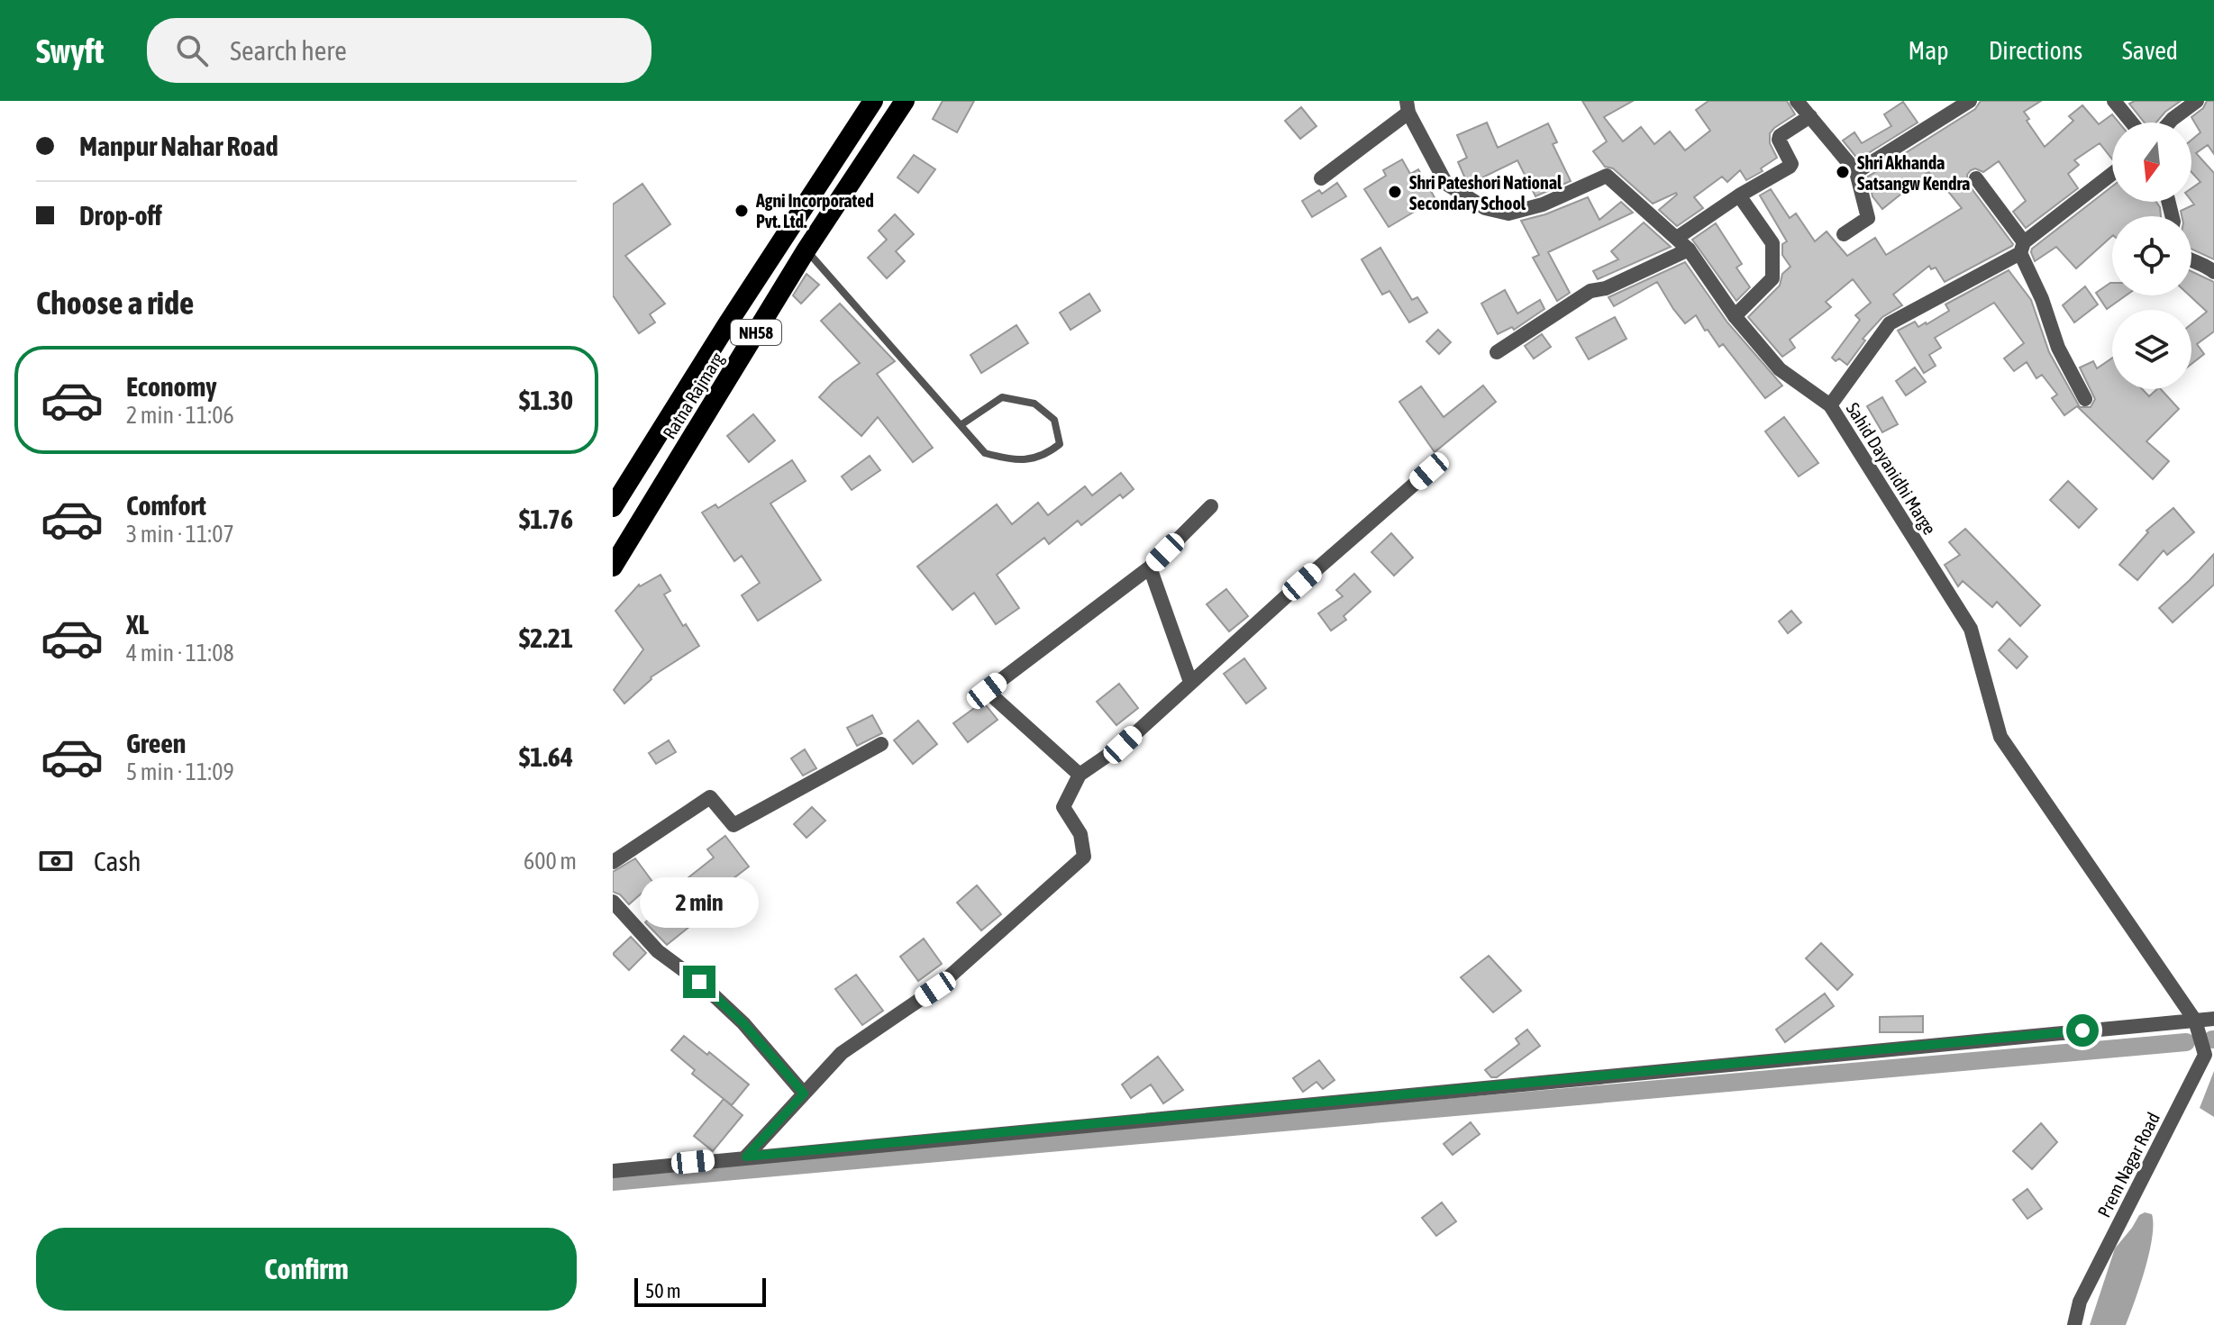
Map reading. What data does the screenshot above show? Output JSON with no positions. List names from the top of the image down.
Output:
{
  "streets": {
    "highway": ["NH58", "Ratna Rajmarg"],
    "street": ["Sahid Dayanidhi Marge", "Prem Nagar Road"]
  },
  "crossings": [
    ["Sahid Dayanidhi Marge", "Prem Nagar Road"]
  ],
  "places": ["Shri Akhanda Satsangw Kendra", "Shri Pateshori National Secondary School", "Agni Incorporated Pvt. Ltd."],
  "scale_bar": "50 m",
  "north": "bottom",
  "page": {
    "header": "Swyft",
    "search": "Search here",
    "nav": ["Map", "Directions", "Saved"],
    "banner": ["Manpur Nahar Road", "Drop-off"],
    "heading": "Choose a ride",
    "list": [
      {
        "name": "Economy",
        "note": "2 min · 11:06",
        "value": "$1.30"
      },
      {
        "name": "Comfort",
        "note": "3 min · 11:07",
        "value": "$1.76"
      },
      {
        "name": "XL",
        "note": "4 min · 11:08",
        "value": "$2.21"
      },
      {
        "name": "Green",
        "note": "5 min · 11:09",
        "value": "$1.64"
      }
    ],
    "pay": ["Cash", "600 m"],
    "bubble": "2 min",
    "buttons": "Confirm",
    "scale": "50 m"
  }
}
